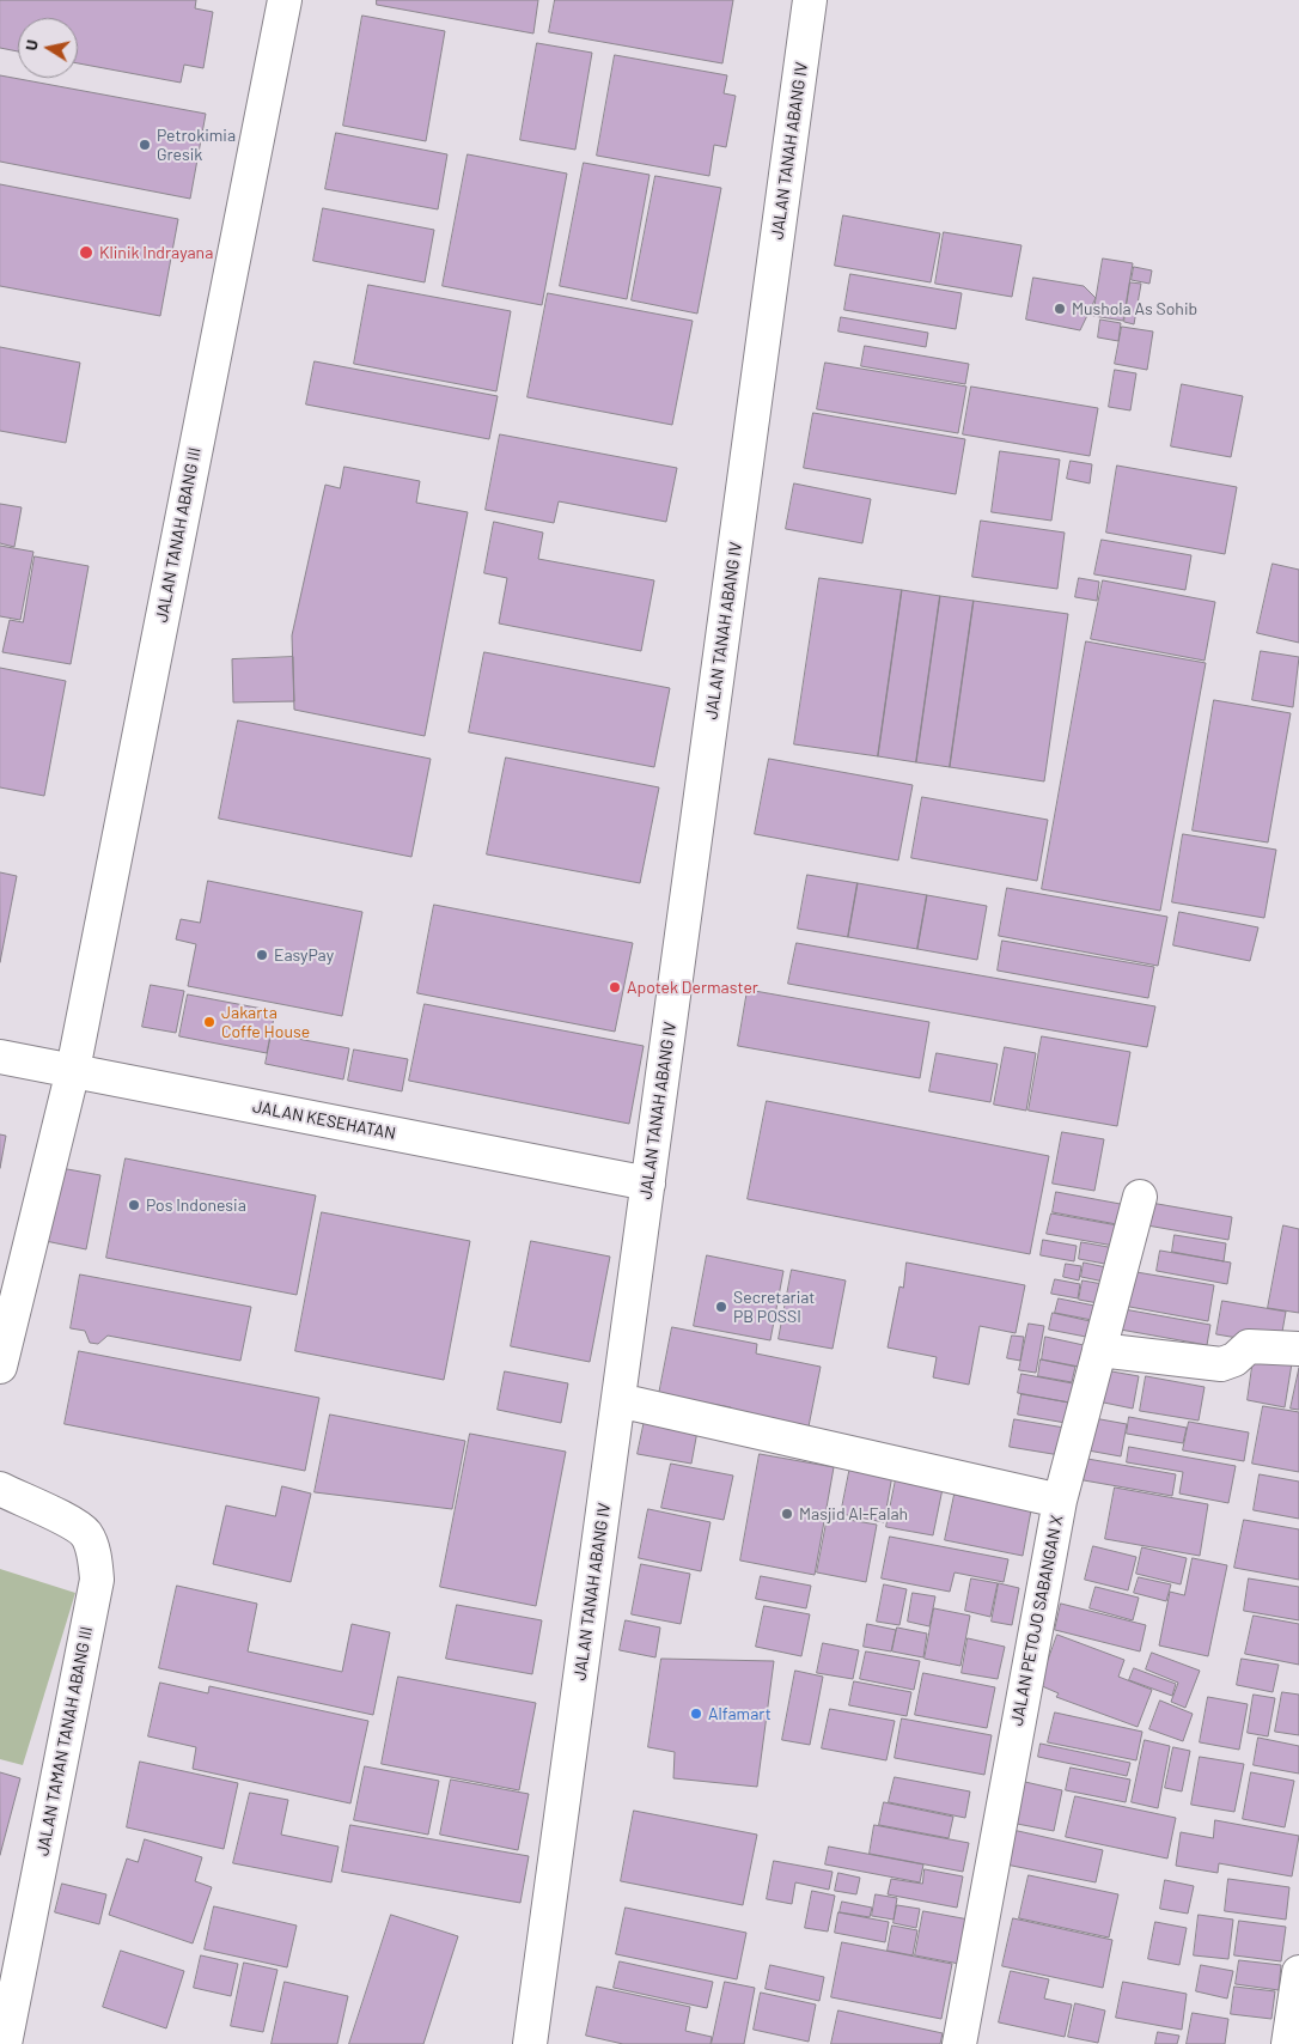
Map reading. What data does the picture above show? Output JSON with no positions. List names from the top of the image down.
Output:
{
  "streets": {
    "street": [
      "JALAN TANAH ABANG IV",
      "JALAN TANAH ABANG III",
      "JALAN KESEHATAN",
      "JALAN PETOJO SABANGAN X",
      "JALAN TAMAN TANAH ABANG III"
    ]
  },
  "crossings": [
    ["JALAN TANAH ABANG IV", "JALAN KESEHATAN"],
    ["JALAN TANAH ABANG IV", "JALAN PETOJO SABANGAN X"],
    ["JALAN TANAH ABANG III", "JALAN KESEHATAN"]
  ],
  "places": [
    "Petrokimia Gresik",
    "Klinik Indrayana",
    "Mushola As Sohib",
    "EasyPay",
    "Apotek Dermaster",
    "Jakarta Coffe House",
    "Pos Indonesia",
    "Secretariat PB POSSI",
    "Masjid Al-Falah",
    "Alfamart"
  ],
  "north": "left"
}
